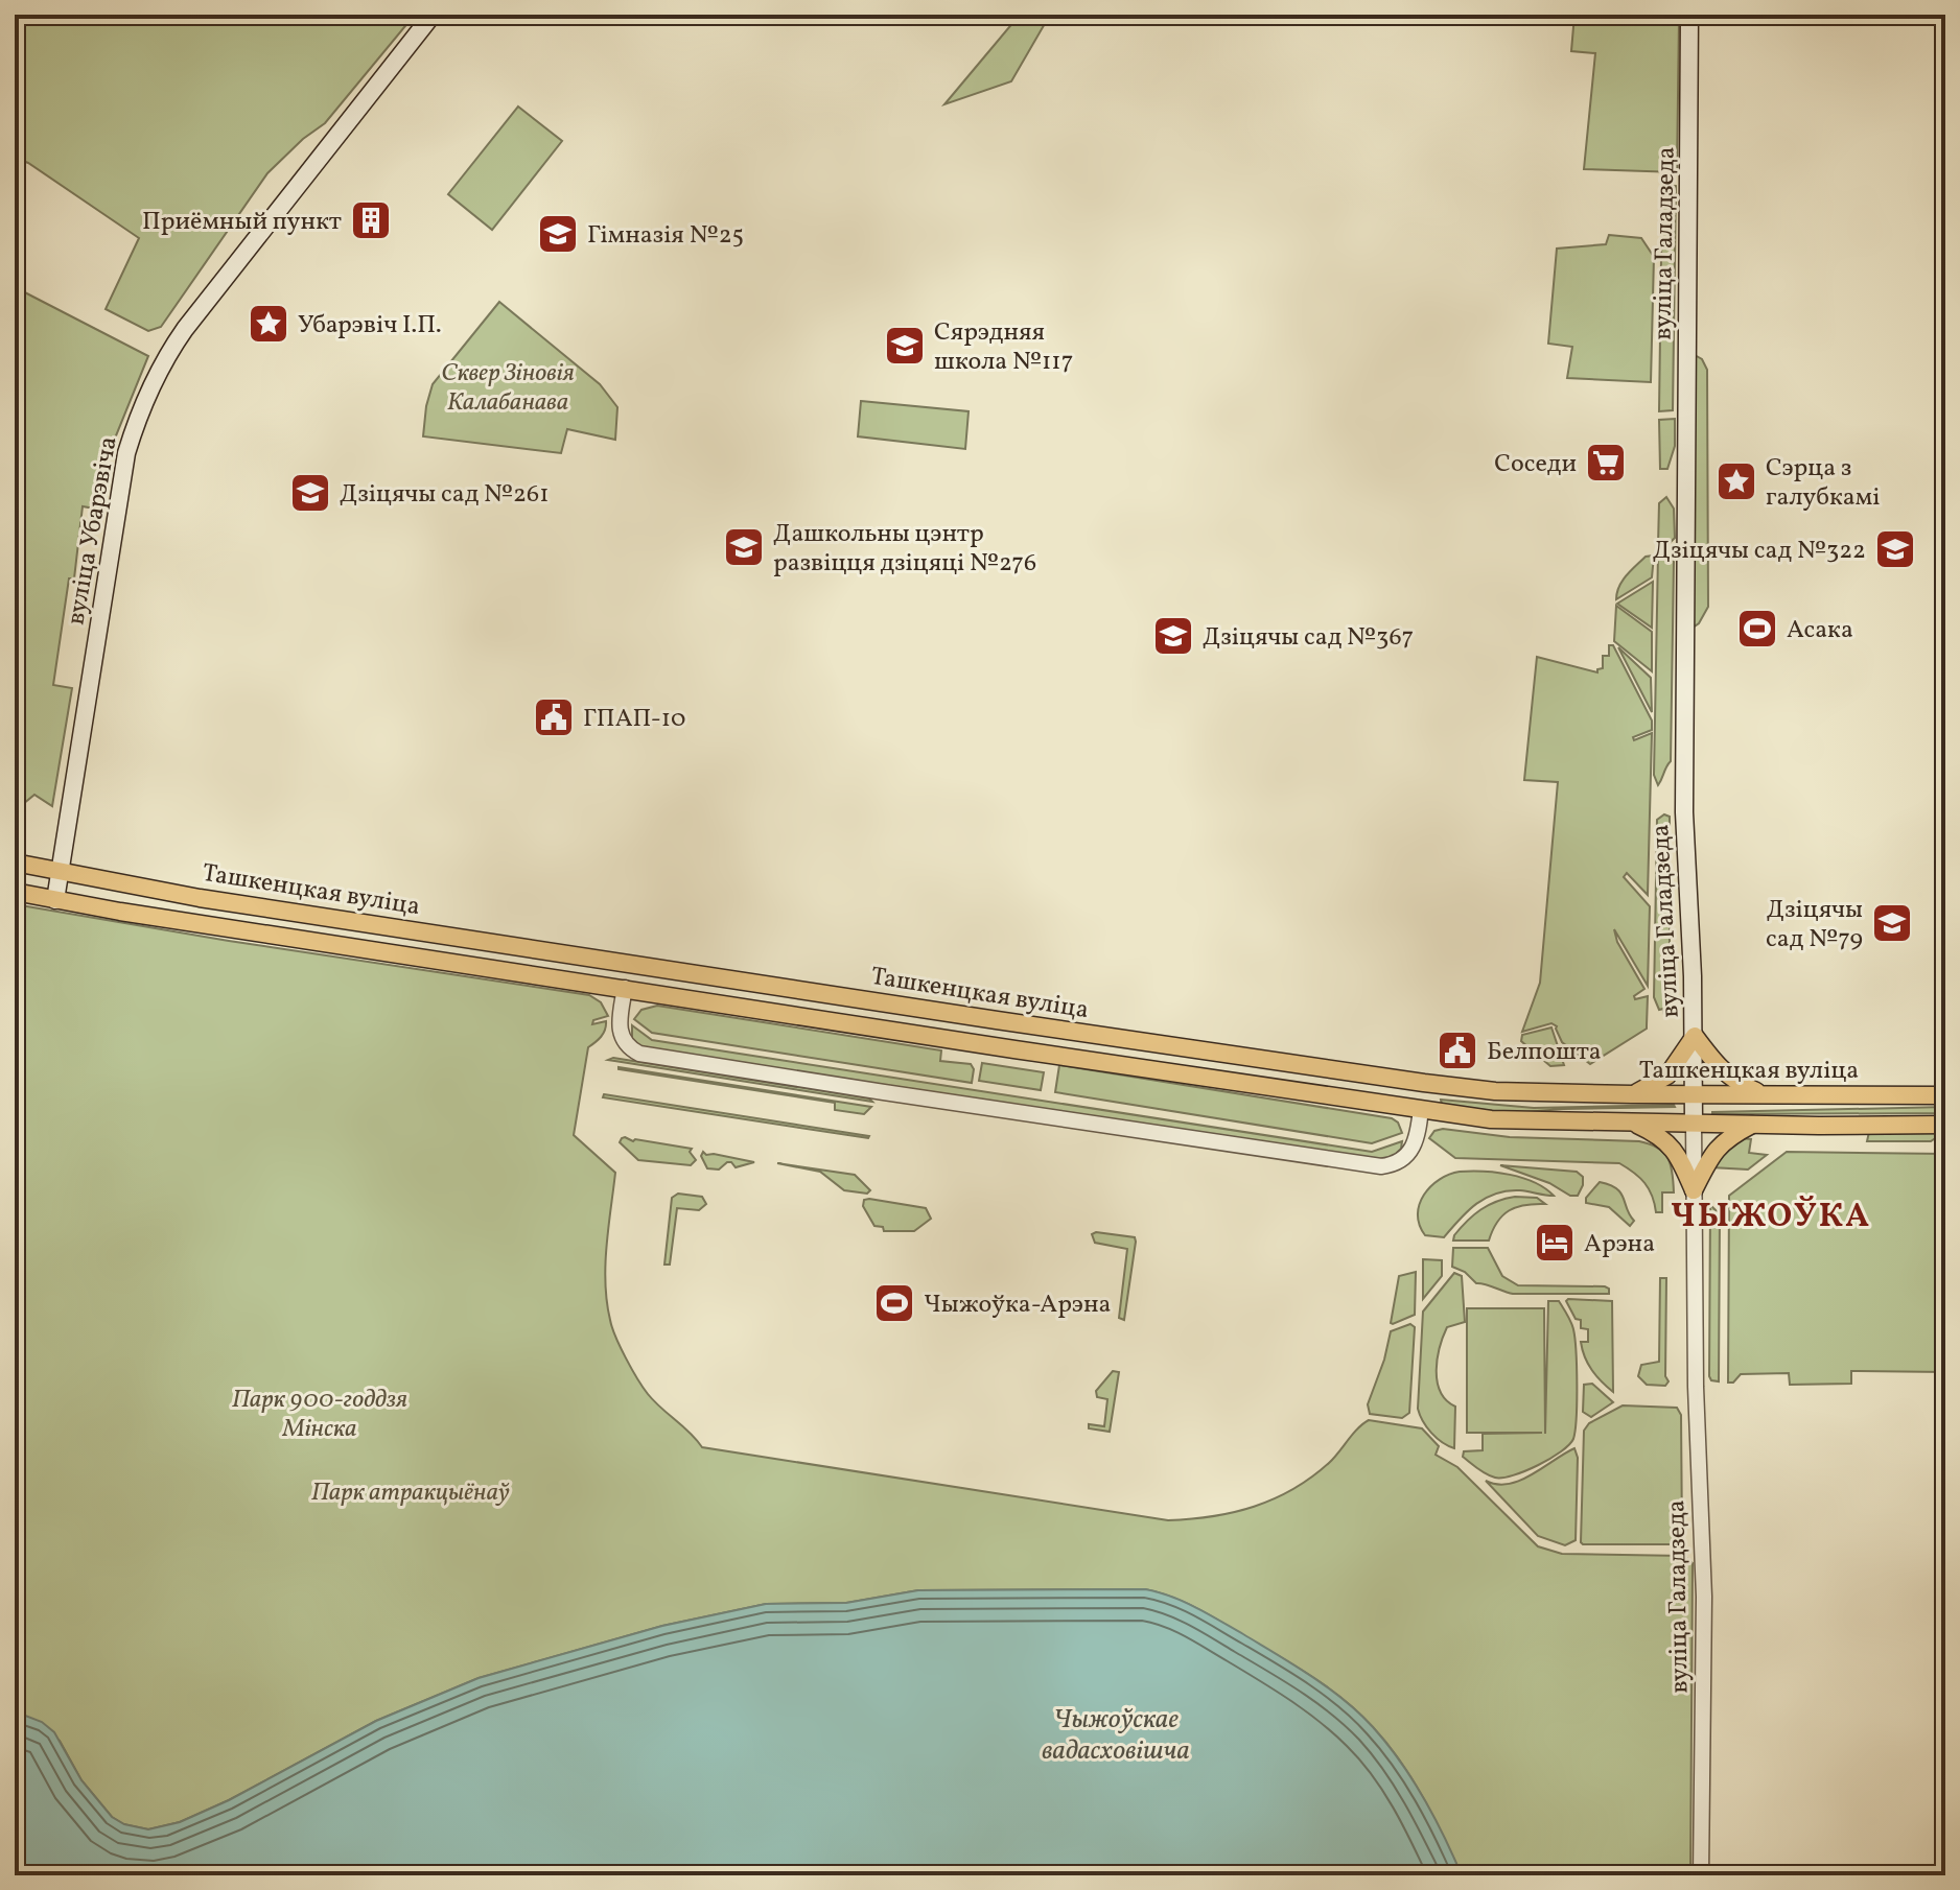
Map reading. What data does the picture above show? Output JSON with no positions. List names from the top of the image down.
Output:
{
  "streets": {
    "main road": ["вуліца Галадзеда", "вуліца Убарэвіча", "Ташкенцкая вуліца"]
  },
  "crossings": [
    ["вуліца Галадзеда", "Ташкенцкая вуліца"],
    ["вуліца Убарэвіча", "Ташкенцкая вуліца"]
  ],
  "districts": ["ЧЫЖОЎКА"],
  "water": ["Чыжоўскае вадасховішча"],
  "parks": ["Сквер Зіновія Калабанава", "Парк 900-годдзя Мінска", "Парк атракцыёнаў"],
  "places": {
    "building": ["Приёмный пункт"],
    "school or university": [
      "Гімназія №25",
      "Сярэдняя школа №117",
      "Дзіцячы сад №261",
      "Дашкольны цэнтр развіцця дзіцяці №276",
      "Дзіцячы сад №322",
      "Дзіцячы сад №367",
      "Дзіцячы сад №79"
    ],
    "place": ["Убарэвіч І.П.", "Сэрца з галубкамі"],
    "supermarket": ["Соседи"],
    "sports": ["Асака", "Чыжоўка-Арэна"],
    "public building": ["ГПАП-10", "Белпошта"],
    "hotel": ["Арэна"]
  }
}
